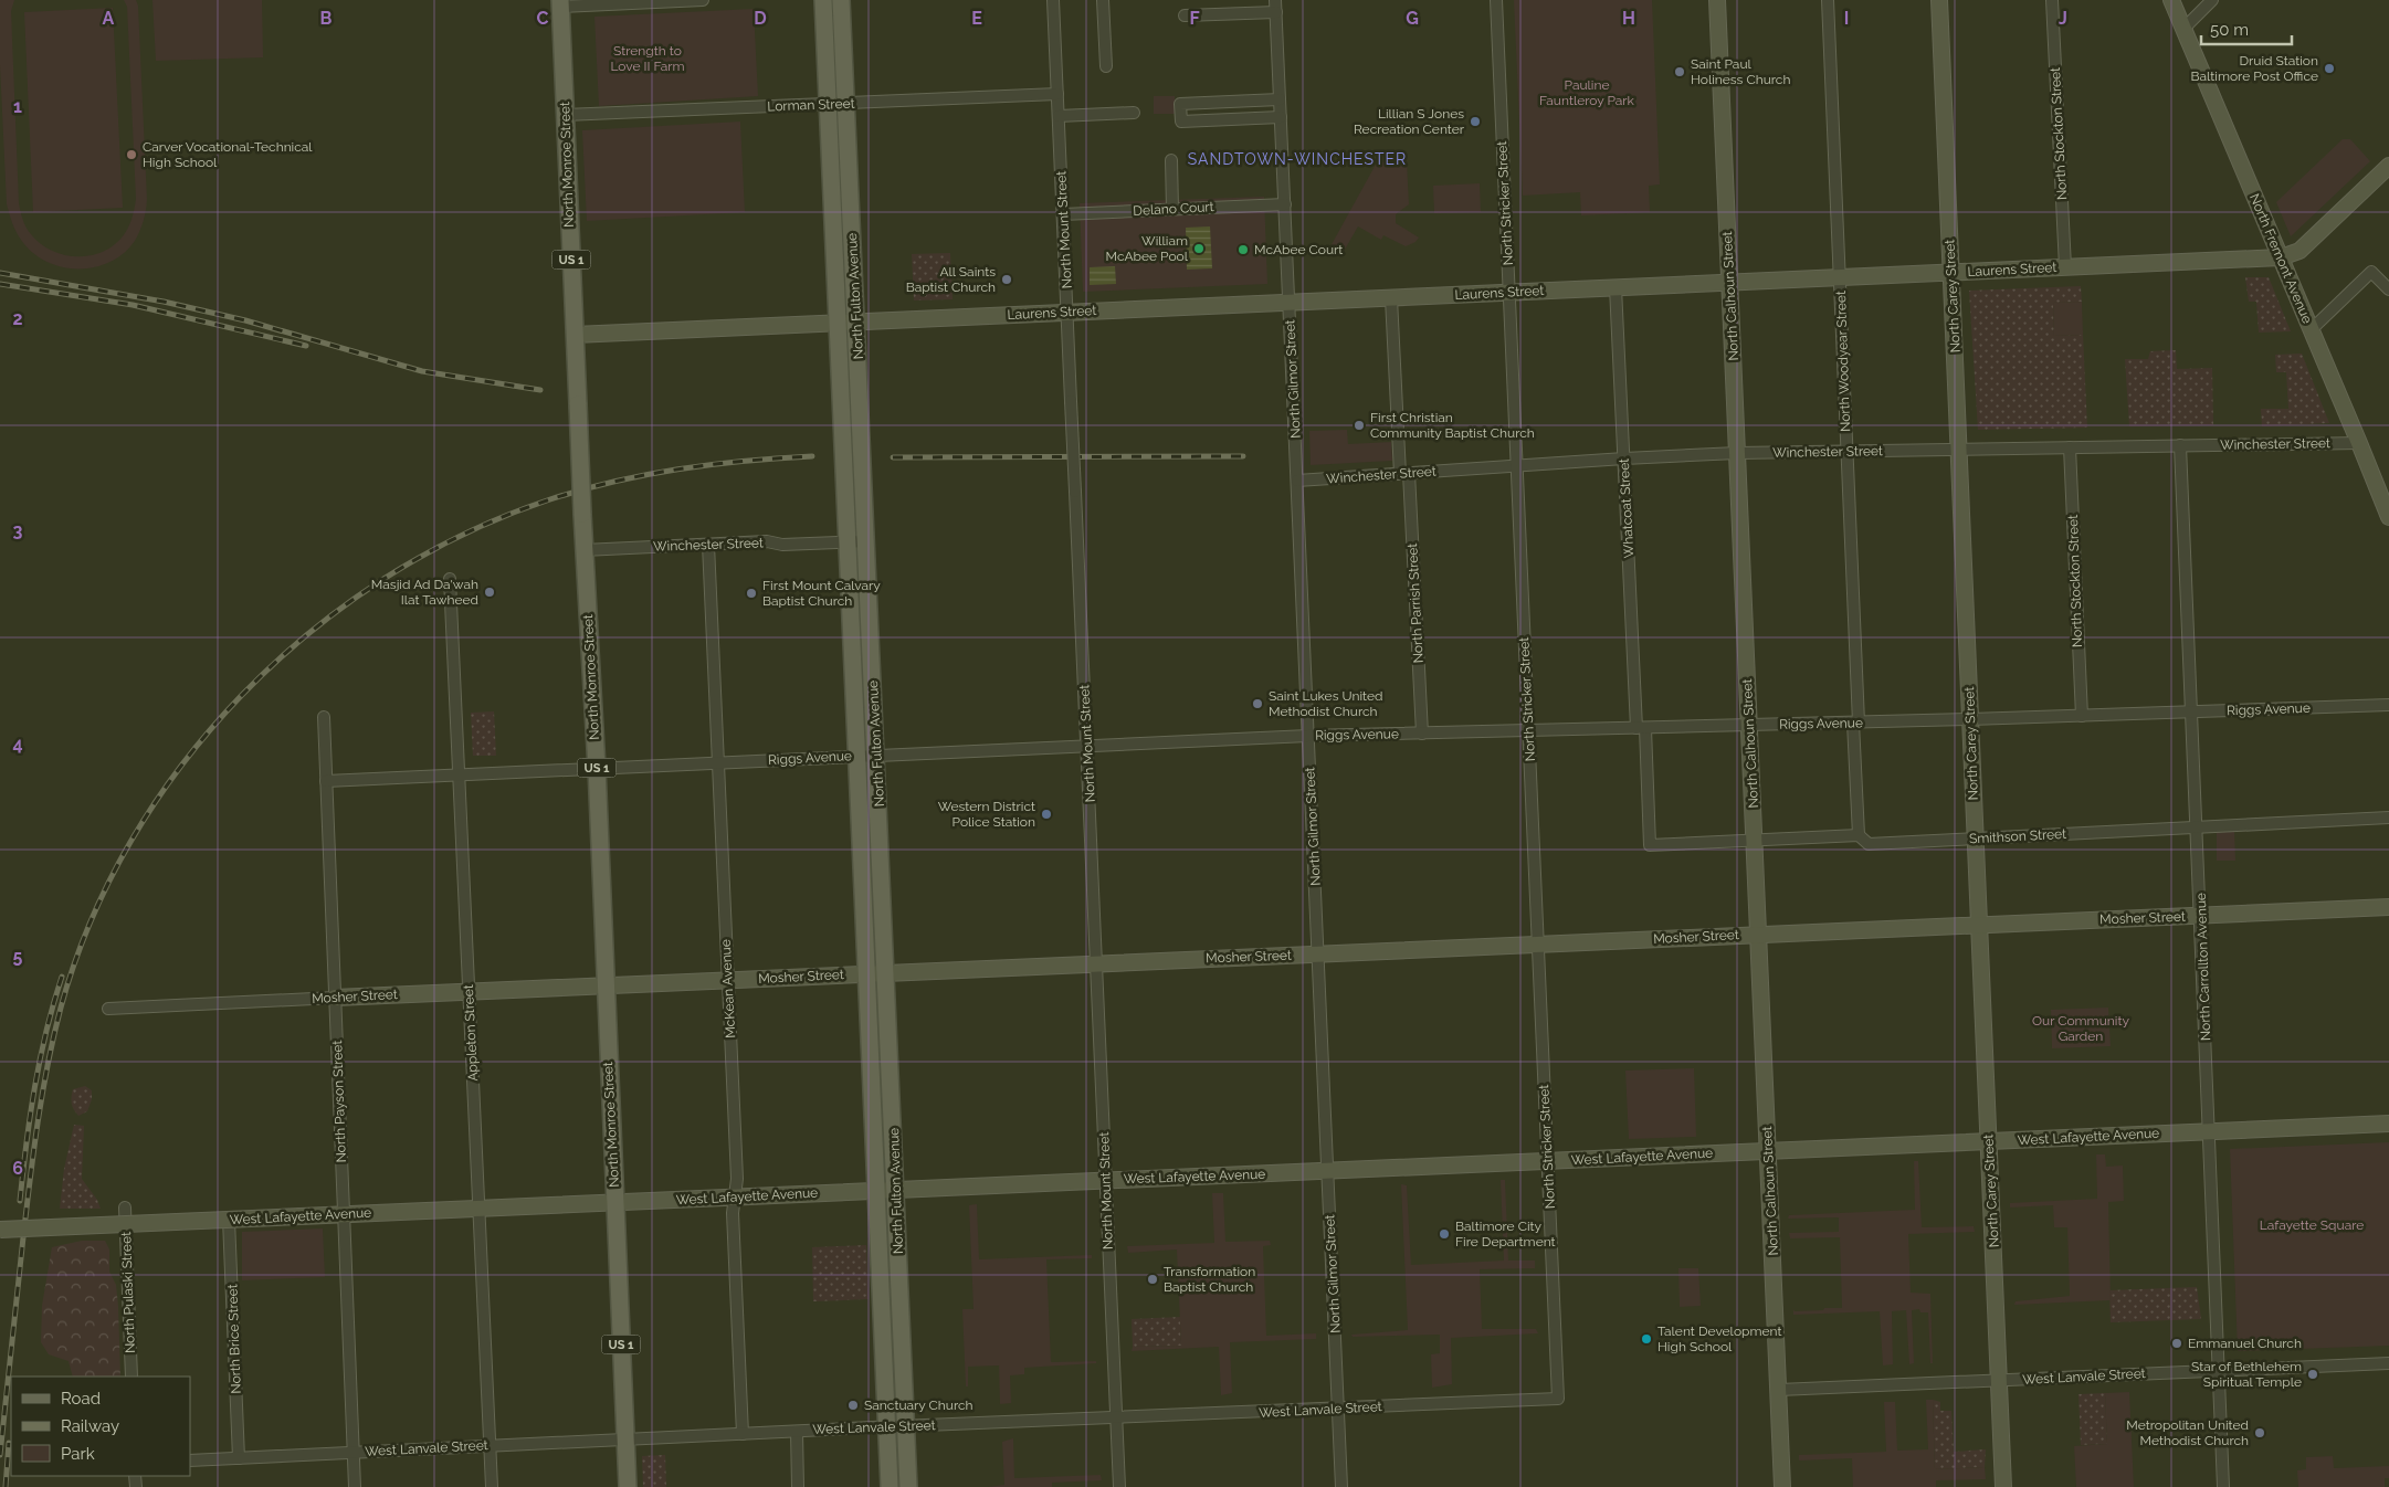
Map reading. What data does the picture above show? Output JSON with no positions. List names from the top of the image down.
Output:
{
  "streets": {
    "main road": ["North Monroe Street", "US 1", "North Fulton Avenue"],
    "street": [
      "Lorman Street",
      "North Stockton Street",
      "North Stricker Street",
      "Delano Court",
      "North Mount Street",
      "North Fremont Avenue",
      "Laurens Street",
      "North Calhoun Street",
      "North Carey Street",
      "North Woodyear Street",
      "North Gilmor Street",
      "Winchester Street",
      "Whatcoat Street",
      "North Parrish Street",
      "Riggs Avenue",
      "Smithson Street",
      "Mosher Street",
      "North Carrollton Avenue",
      "McKean Avenue",
      "Appleton Street",
      "North Payson Street",
      "West Lafayette Avenue",
      "North Pulaski Street",
      "North Brice Street",
      "West Lanvale Street"
    ]
  },
  "crossings": [
    ["Lorman Street", "North Monroe Street"],
    ["Lorman Street", "North Mount Street"],
    ["Lorman Street", "North Fulton Avenue"],
    ["North Stockton Street", "Laurens Street"],
    ["North Stockton Street", "Winchester Street"],
    ["North Stockton Street", "Riggs Avenue"],
    ["North Monroe Street", "Laurens Street"],
    ["North Monroe Street", "Winchester Street"],
    ["North Monroe Street", "Riggs Avenue"],
    ["North Monroe Street", "Mosher Street"],
    ["North Monroe Street", "West Lafayette Avenue"],
    ["North Monroe Street", "West Lanvale Street"],
    ["North Stricker Street", "Laurens Street"],
    ["North Stricker Street", "Winchester Street"],
    ["North Stricker Street", "Riggs Avenue"],
    ["North Stricker Street", "Mosher Street"],
    ["North Stricker Street", "West Lafayette Avenue"],
    ["North Stricker Street", "West Lanvale Street"],
    ["Delano Court", "North Mount Street"],
    ["Delano Court", "North Gilmor Street"],
    ["North Mount Street", "Laurens Street"],
    ["North Mount Street", "Riggs Avenue"],
    ["North Mount Street", "Mosher Street"],
    ["North Mount Street", "West Lafayette Avenue"],
    ["North Mount Street", "West Lanvale Street"],
    ["North Fremont Avenue", "Laurens Street"],
    ["North Fremont Avenue", "Winchester Street"],
    ["Laurens Street", "North Fulton Avenue"],
    ["Laurens Street", "North Calhoun Street"],
    ["Laurens Street", "North Carey Street"],
    ["Laurens Street", "North Woodyear Street"],
    ["Laurens Street", "North Gilmor Street"],
    ["Laurens Street", "Whatcoat Street"],
    ["Laurens Street", "North Parrish Street"],
    ["North Fulton Avenue", "Winchester Street"],
    ["North Fulton Avenue", "Riggs Avenue"],
    ["North Fulton Avenue", "Mosher Street"],
    ["North Fulton Avenue", "West Lafayette Avenue"],
    ["North Fulton Avenue", "West Lanvale Street"],
    ["North Calhoun Street", "Winchester Street"],
    ["North Calhoun Street", "Riggs Avenue"],
    ["North Calhoun Street", "Smithson Street"],
    ["North Calhoun Street", "Mosher Street"],
    ["North Calhoun Street", "West Lafayette Avenue"],
    ["North Calhoun Street", "West Lanvale Street"],
    ["North Carey Street", "Winchester Street"],
    ["North Carey Street", "Riggs Avenue"],
    ["North Carey Street", "Smithson Street"],
    ["North Carey Street", "Mosher Street"],
    ["North Carey Street", "West Lafayette Avenue"],
    ["North Carey Street", "West Lanvale Street"],
    ["North Woodyear Street", "Winchester Street"],
    ["North Woodyear Street", "Riggs Avenue"],
    ["North Woodyear Street", "Smithson Street"],
    ["North Gilmor Street", "Winchester Street"],
    ["North Gilmor Street", "Riggs Avenue"],
    ["North Gilmor Street", "Mosher Street"],
    ["North Gilmor Street", "West Lafayette Avenue"],
    ["North Gilmor Street", "West Lanvale Street"],
    ["Winchester Street", "Whatcoat Street"],
    ["Winchester Street", "North Parrish Street"],
    ["Winchester Street", "North Carrollton Avenue"],
    ["Winchester Street", "McKean Avenue"],
    ["Whatcoat Street", "Riggs Avenue"],
    ["Whatcoat Street", "Smithson Street"],
    ["North Parrish Street", "Riggs Avenue"],
    ["Riggs Avenue", "North Carrollton Avenue"],
    ["Riggs Avenue", "McKean Avenue"],
    ["Riggs Avenue", "Appleton Street"],
    ["Riggs Avenue", "North Payson Street"],
    ["Smithson Street", "North Carrollton Avenue"],
    ["Mosher Street", "North Carrollton Avenue"],
    ["Mosher Street", "McKean Avenue"],
    ["Mosher Street", "Appleton Street"],
    ["Mosher Street", "North Payson Street"],
    ["North Carrollton Avenue", "West Lafayette Avenue"],
    ["North Carrollton Avenue", "West Lanvale Street"],
    ["McKean Avenue", "West Lafayette Avenue"],
    ["McKean Avenue", "West Lanvale Street"],
    ["Appleton Street", "West Lafayette Avenue"],
    ["Appleton Street", "West Lanvale Street"],
    ["North Payson Street", "West Lafayette Avenue"],
    ["North Payson Street", "West Lanvale Street"],
    ["West Lafayette Avenue", "North Pulaski Street"],
    ["West Lafayette Avenue", "North Brice Street"],
    ["North Brice Street", "West Lanvale Street"]
  ],
  "districts": ["SANDTOWN-WINCHESTER"],
  "parks": [
    "Strength to Love II Farm",
    "Pauline Fauntleroy Park",
    "Our Community Garden",
    "Lafayette Square"
  ],
  "places": [
    "Druid Station Baltimore Post Office",
    "Saint Paul Holiness Church",
    "Lillian S Jones Recreation Center",
    "Carver Vocational-Technical High School",
    "William McAbee Pool",
    "McAbee Court",
    "All Saints Baptist Church",
    "First Christian Community Baptist Church",
    "Masjid Ad Da'wah Ilat Tawheed",
    "First Mount Calvary Baptist Church",
    "Saint Lukes United Methodist Church",
    "Western District Police Station",
    "Baltimore City Fire Department",
    "Transformation Baptist Church",
    "Talent Development High School",
    "Emmanuel Church",
    "Star of Bethlehem Spiritual Temple",
    "Sanctuary Church",
    "Metropolitan United Methodist Church"
  ],
  "legend": ["Road", "Railway", "Park"],
  "scale_bar": "50 m",
  "grid": {
    "columns": [
      "A",
      "B",
      "C",
      "D",
      "E",
      "F",
      "G",
      "H",
      "I",
      "J"
    ],
    "rows": [
      "1",
      "2",
      "3",
      "4",
      "5",
      "6"
    ]
  }
}
